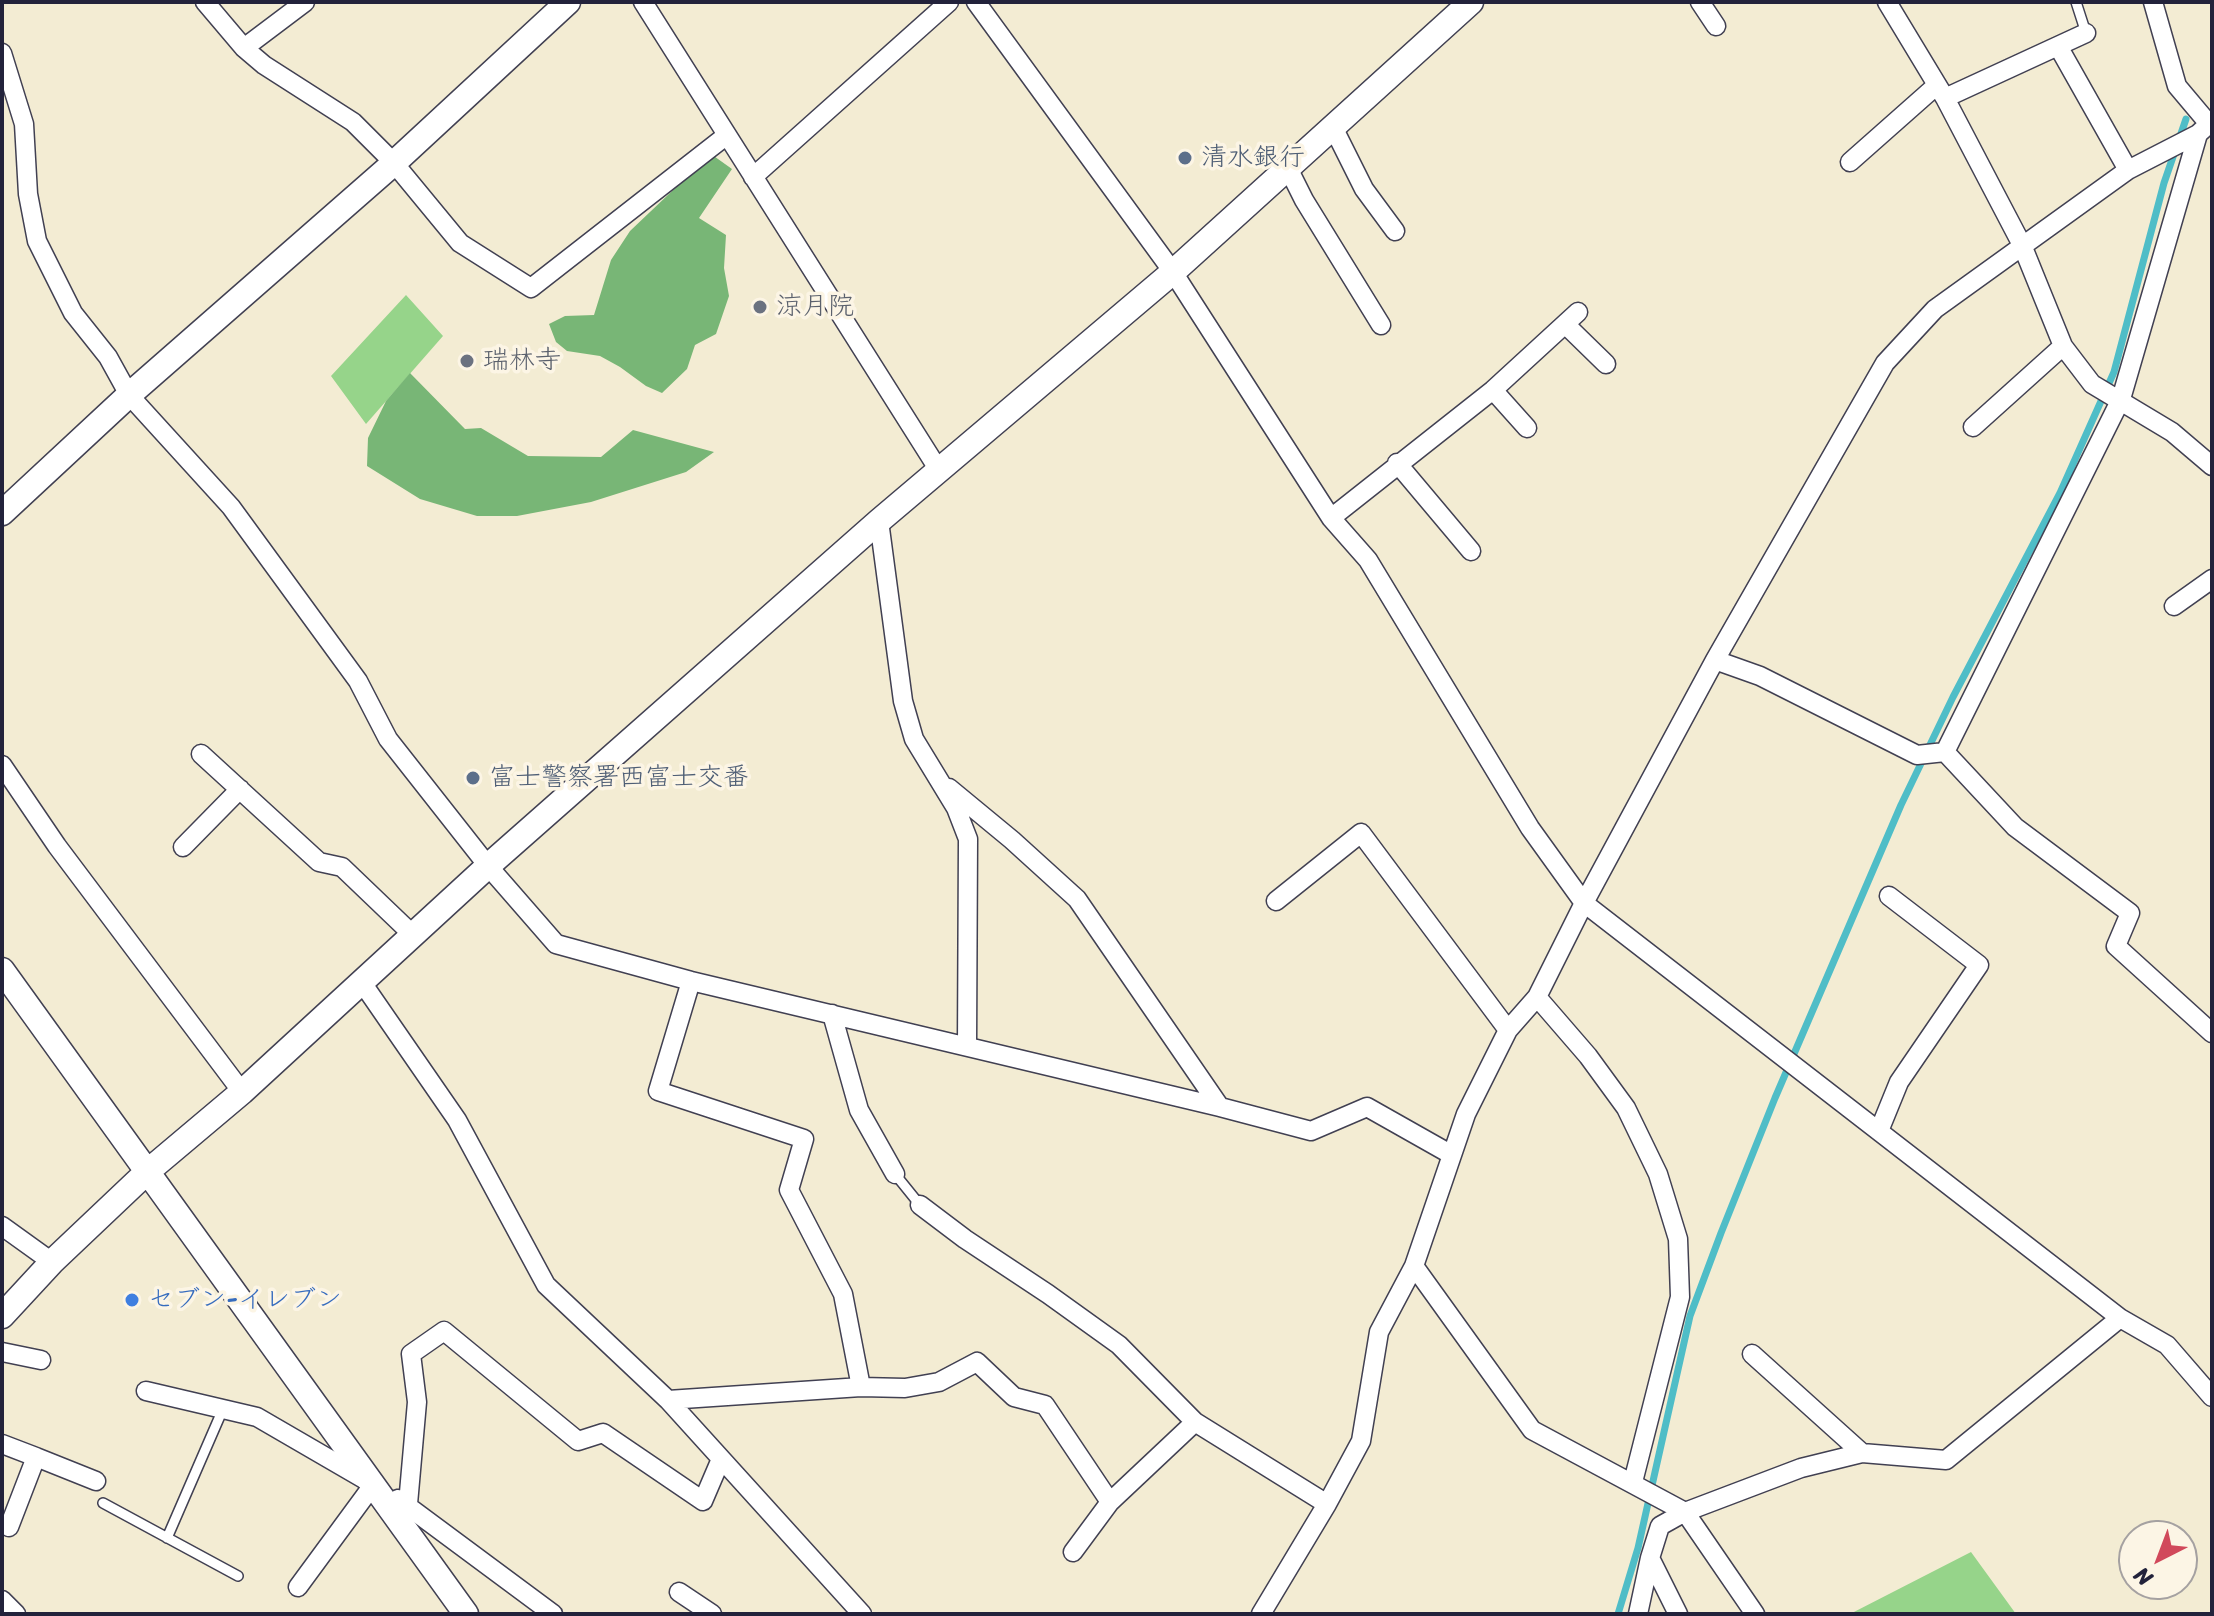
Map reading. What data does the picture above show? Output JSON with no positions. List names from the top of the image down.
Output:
{
  "places": [
    "清水銀行",
    "涼月院",
    "瑞林寺",
    "富士警察署西富士交番",
    "セブン-イレブン"
  ],
  "north": "bottom left"
}
